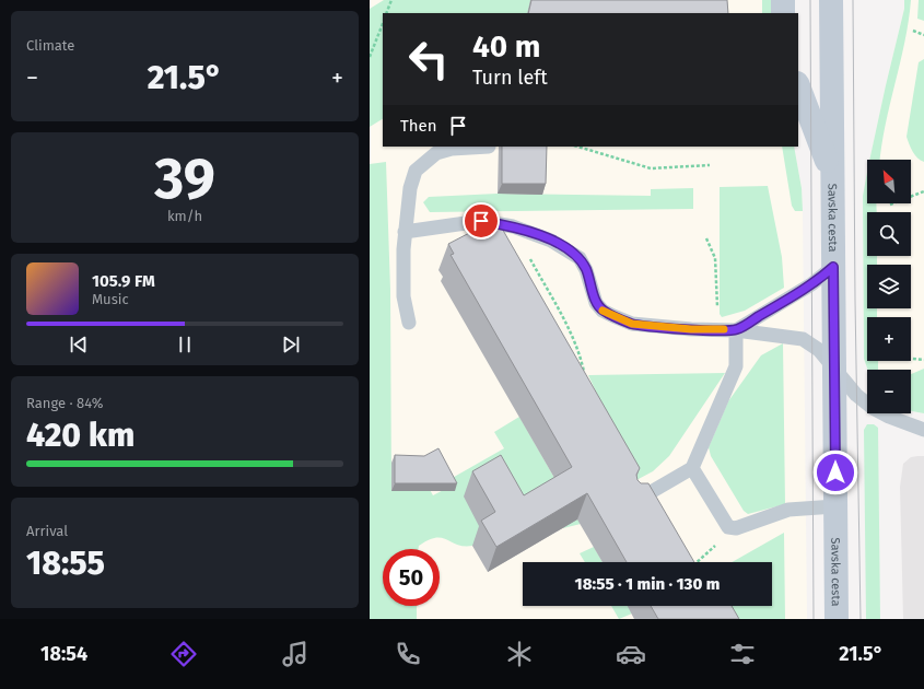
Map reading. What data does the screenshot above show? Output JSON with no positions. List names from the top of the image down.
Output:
{
  "streets": {
    "main road": ["Savska cesta"]
  },
  "north": "top left",
  "page": {
    "tile": [
      "Climate",
      ["39", "km/h"],
      ["Range · 84%", "420 km"],
      ["Arrival", "18:55"]
    ],
    "turn": ["40 m", "Turn left"],
    "heat": ["−", "21.5°", "+"],
    "then": "Then",
    "map_buttons": ["+", "−"],
    "song": ["105.9 FM", "Music"],
    "limit": "50",
    "trip": "18:55 · 1 min · 130 m",
    "tabs": ["18:54", "21.5°"]
  }
}
